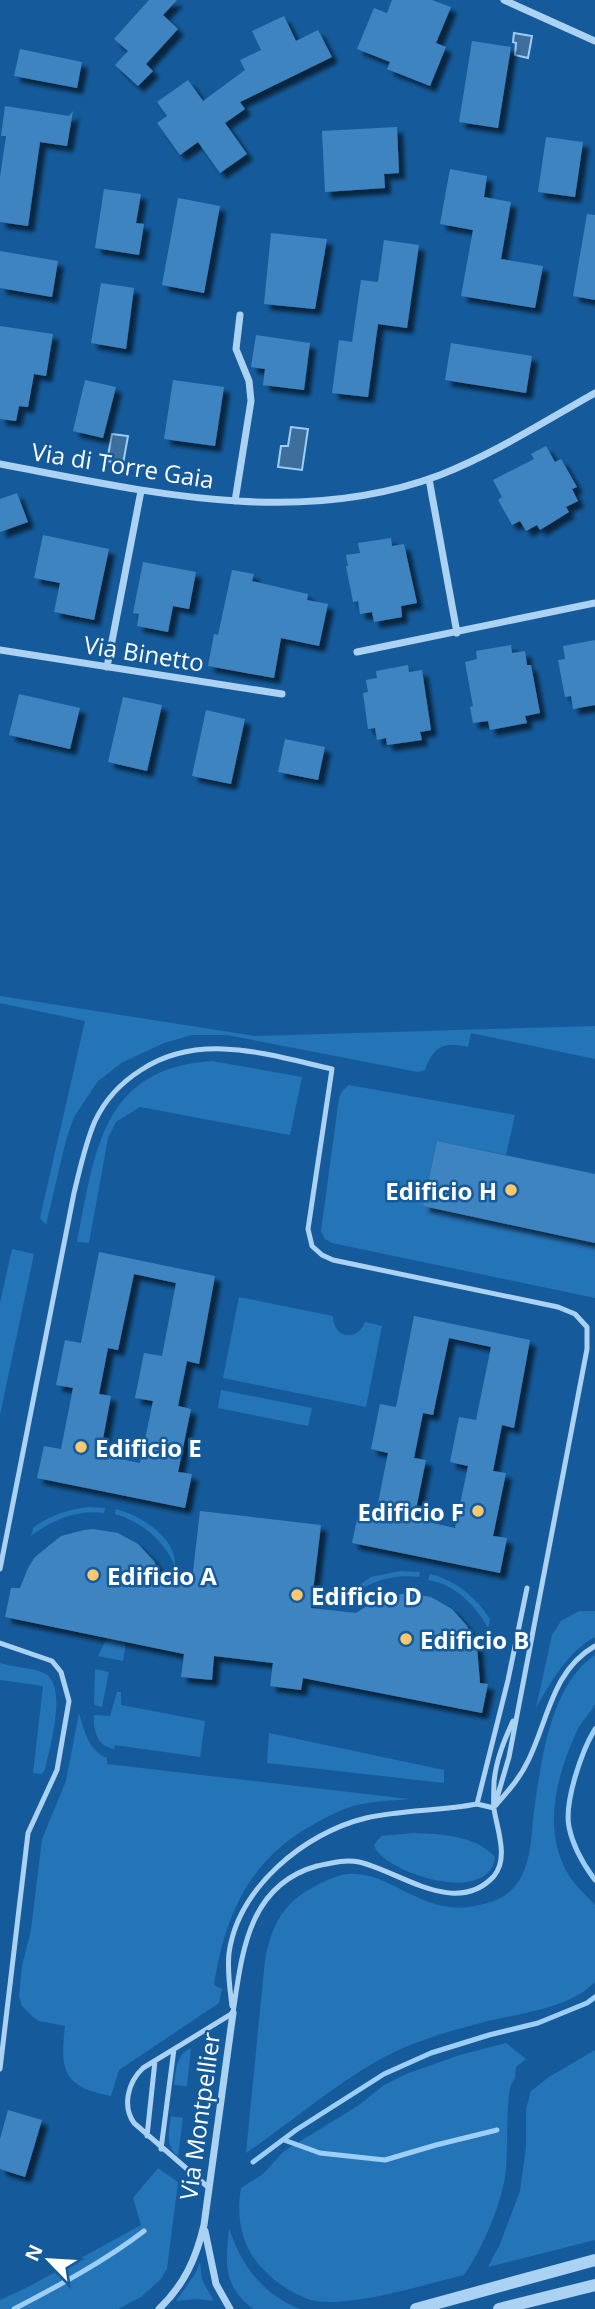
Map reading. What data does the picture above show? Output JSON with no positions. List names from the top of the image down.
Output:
{
  "streets": {
    "street": ["Via di Torre Gaia", "Via Binetto", "Via Montpellier"]
  },
  "places": [
    "Edificio H",
    "Edificio E",
    "Edificio F",
    "Edificio A",
    "Edificio D",
    "Edificio B"
  ],
  "north": "top left"
}
